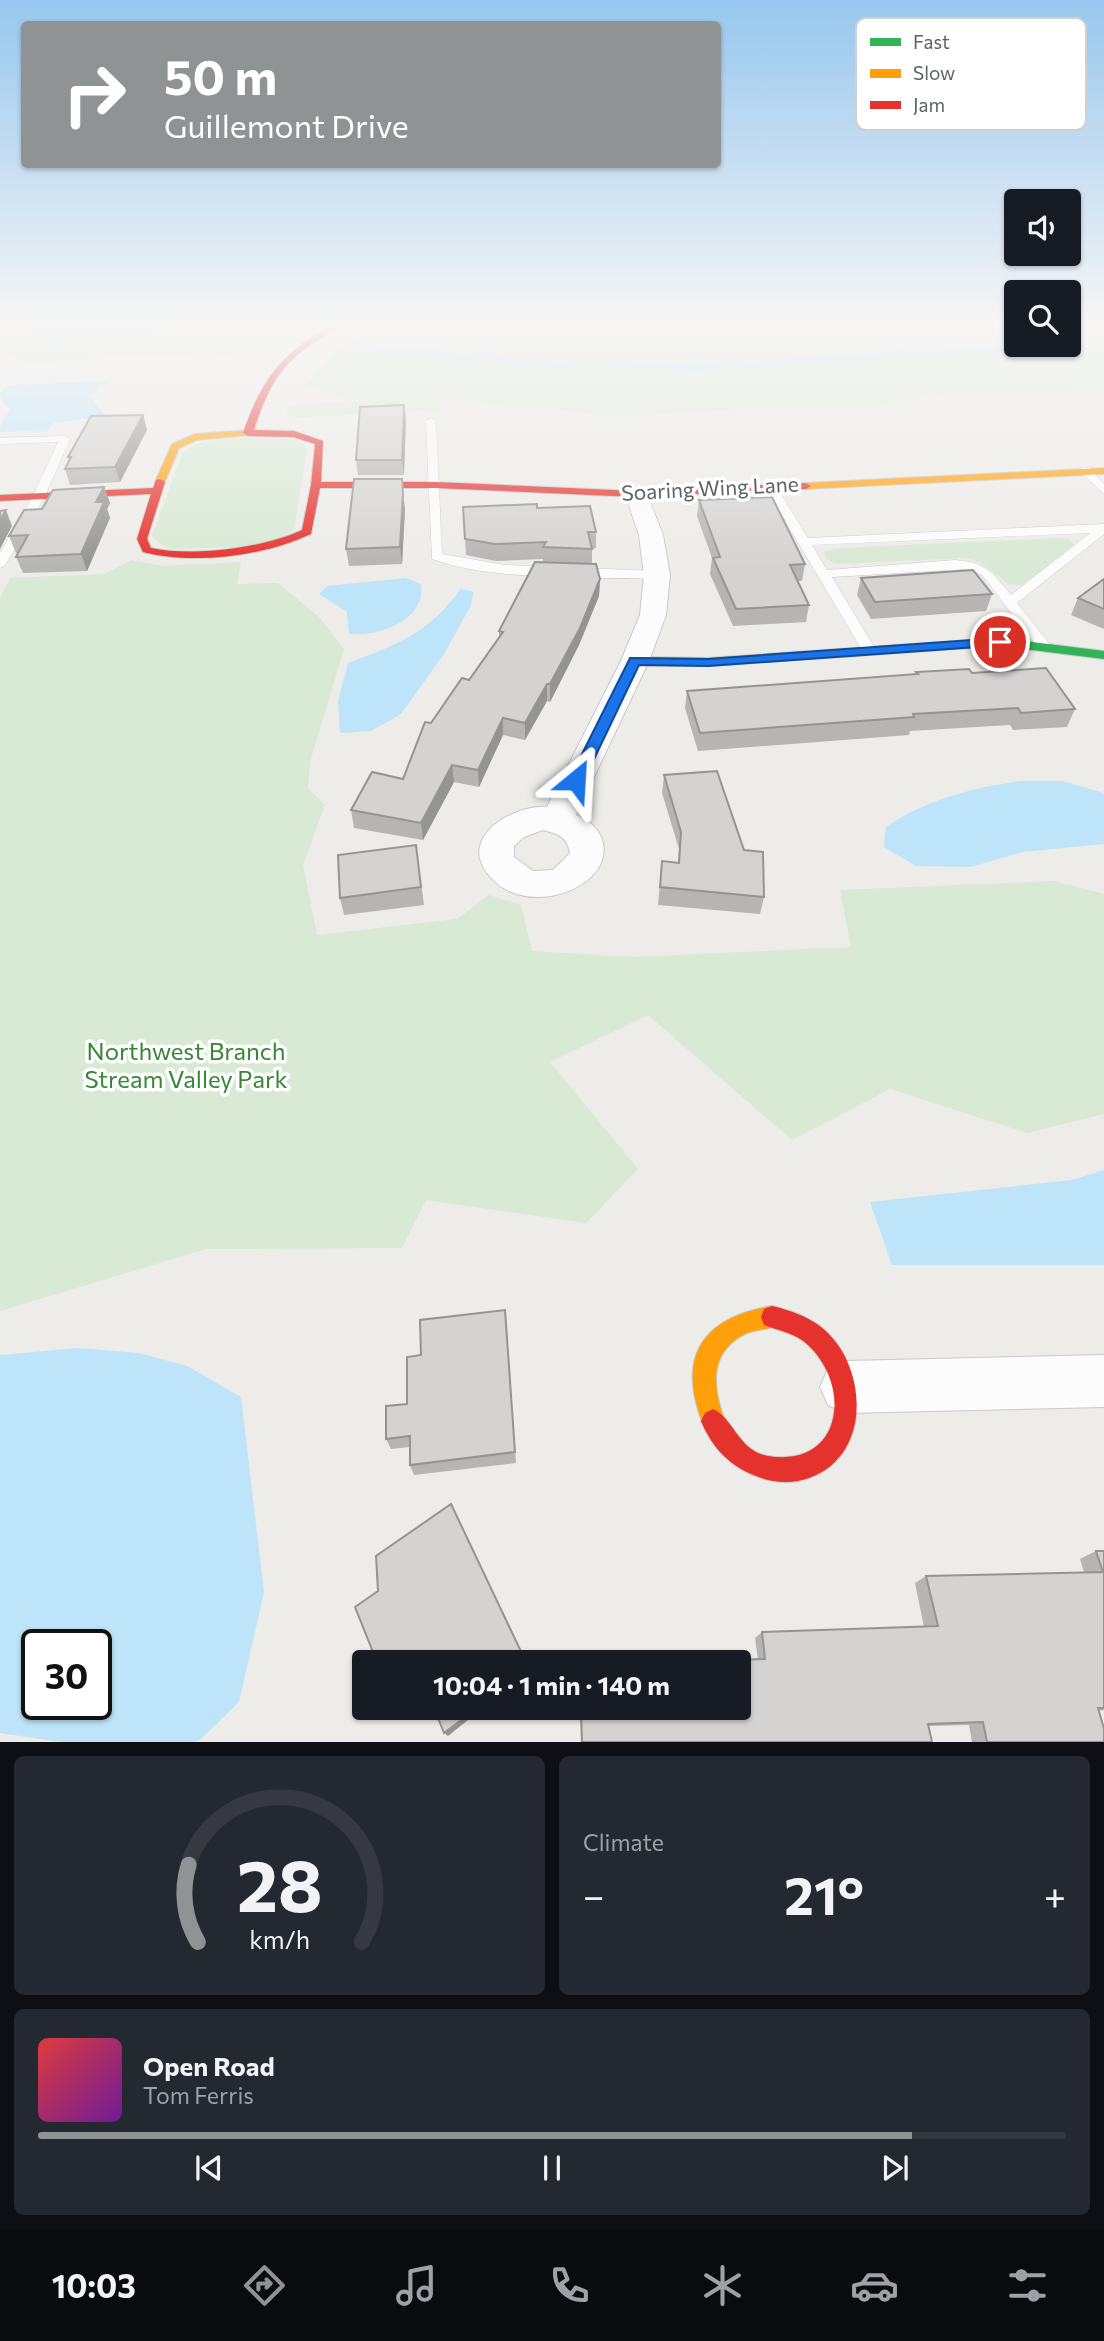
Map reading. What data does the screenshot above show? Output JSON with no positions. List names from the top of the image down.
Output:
{
  "streets": {
    "street": ["Soaring Wing Lane"]
  },
  "parks": ["Northwest Branch Stream Valley Park"],
  "legend": ["Fast", "Slow", "Jam"],
  "page": {
    "turn": ["50 m", "Guillemont Drive"],
    "limit": "30",
    "trip": "10:04 · 1 min · 140 m",
    "tile": "Climate",
    "heat": ["−", "21°", "+"],
    "song": ["Open Road", "Tom Ferris"],
    "tabs": "10:03",
    "gauge": ["28", "km/h"]
  }
}
